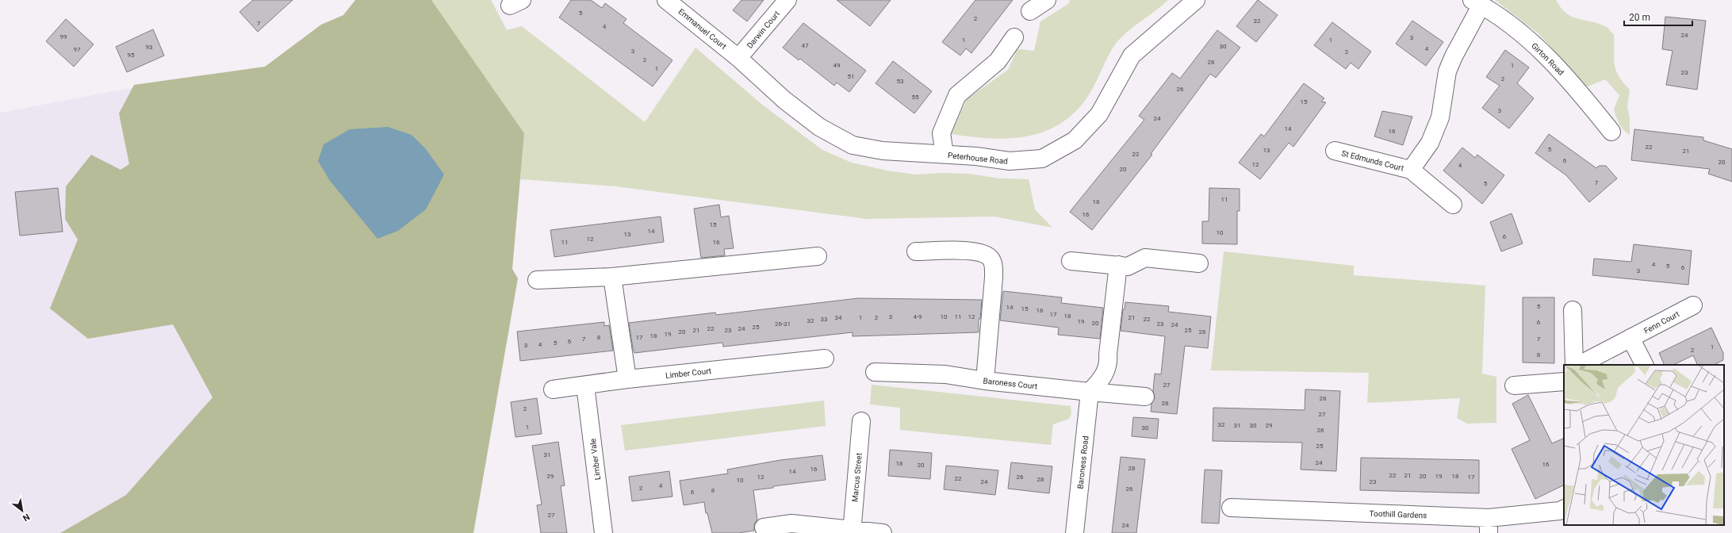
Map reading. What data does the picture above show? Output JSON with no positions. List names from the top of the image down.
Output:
{
  "streets": {
    "street": [
      "Emmanuel Court",
      "Darwin Court",
      "Girton Road",
      "Peterhouse Road",
      "St Edmunds Court",
      "Fenn Court",
      "Limber Court",
      "Baroness Court",
      "Limber Vale",
      "Baroness Road",
      "Marcus Street",
      "Toothill Gardens"
    ]
  },
  "crossings": [
    ["Emmanuel Court", "Darwin Court"],
    ["Emmanuel Court", "Peterhouse Road"],
    ["Darwin Court", "Peterhouse Road"],
    ["Girton Road", "St Edmunds Court"],
    ["Limber Court", "Limber Vale"],
    ["Baroness Court", "Baroness Road"]
  ],
  "house_numbers": [
    "5",
    "2",
    "32",
    "7",
    "4",
    "24",
    "99",
    "3",
    "1",
    "1",
    "47",
    "30",
    "93",
    "4",
    "97",
    "3",
    "2",
    "95",
    "2",
    "28",
    "49",
    "1",
    "1",
    "23",
    "51",
    "2",
    "53",
    "26",
    "55",
    "15",
    "3",
    "24",
    "14",
    "16",
    "22",
    "5",
    "13",
    "21",
    "22",
    "6",
    "20",
    "12",
    "4",
    "20",
    "7",
    "5",
    "11",
    "18",
    "16",
    "15",
    "14",
    "10",
    "13",
    "6",
    "12",
    "11",
    "16",
    "4",
    "5",
    "6",
    "3",
    "5",
    "14",
    "15",
    "16",
    "17",
    "18",
    "3",
    "4-9",
    "10",
    "11",
    "12",
    "34",
    "1",
    "2",
    "21",
    "33",
    "22",
    "32",
    "19",
    "6",
    "20",
    "26-31",
    "23",
    "24",
    "25",
    "22",
    "24",
    "21",
    "23",
    "25",
    "20",
    "26",
    "19",
    "18",
    "8",
    "17",
    "7",
    "7",
    "6",
    "5",
    "4",
    "3",
    "1",
    "2",
    "8",
    "27",
    "28",
    "28",
    "2",
    "27",
    "32",
    "31",
    "30",
    "29",
    "1",
    "30",
    "26",
    "25",
    "31",
    "24",
    "18",
    "16",
    "20",
    "28",
    "16",
    "14",
    "22",
    "21",
    "29",
    "20",
    "19",
    "18",
    "12",
    "26",
    "17",
    "22",
    "28",
    "10",
    "24",
    "23",
    "4",
    "2",
    "26",
    "8",
    "6",
    "27",
    "24"
  ],
  "scale_bar": "20 m",
  "north": "bottom right"
}
